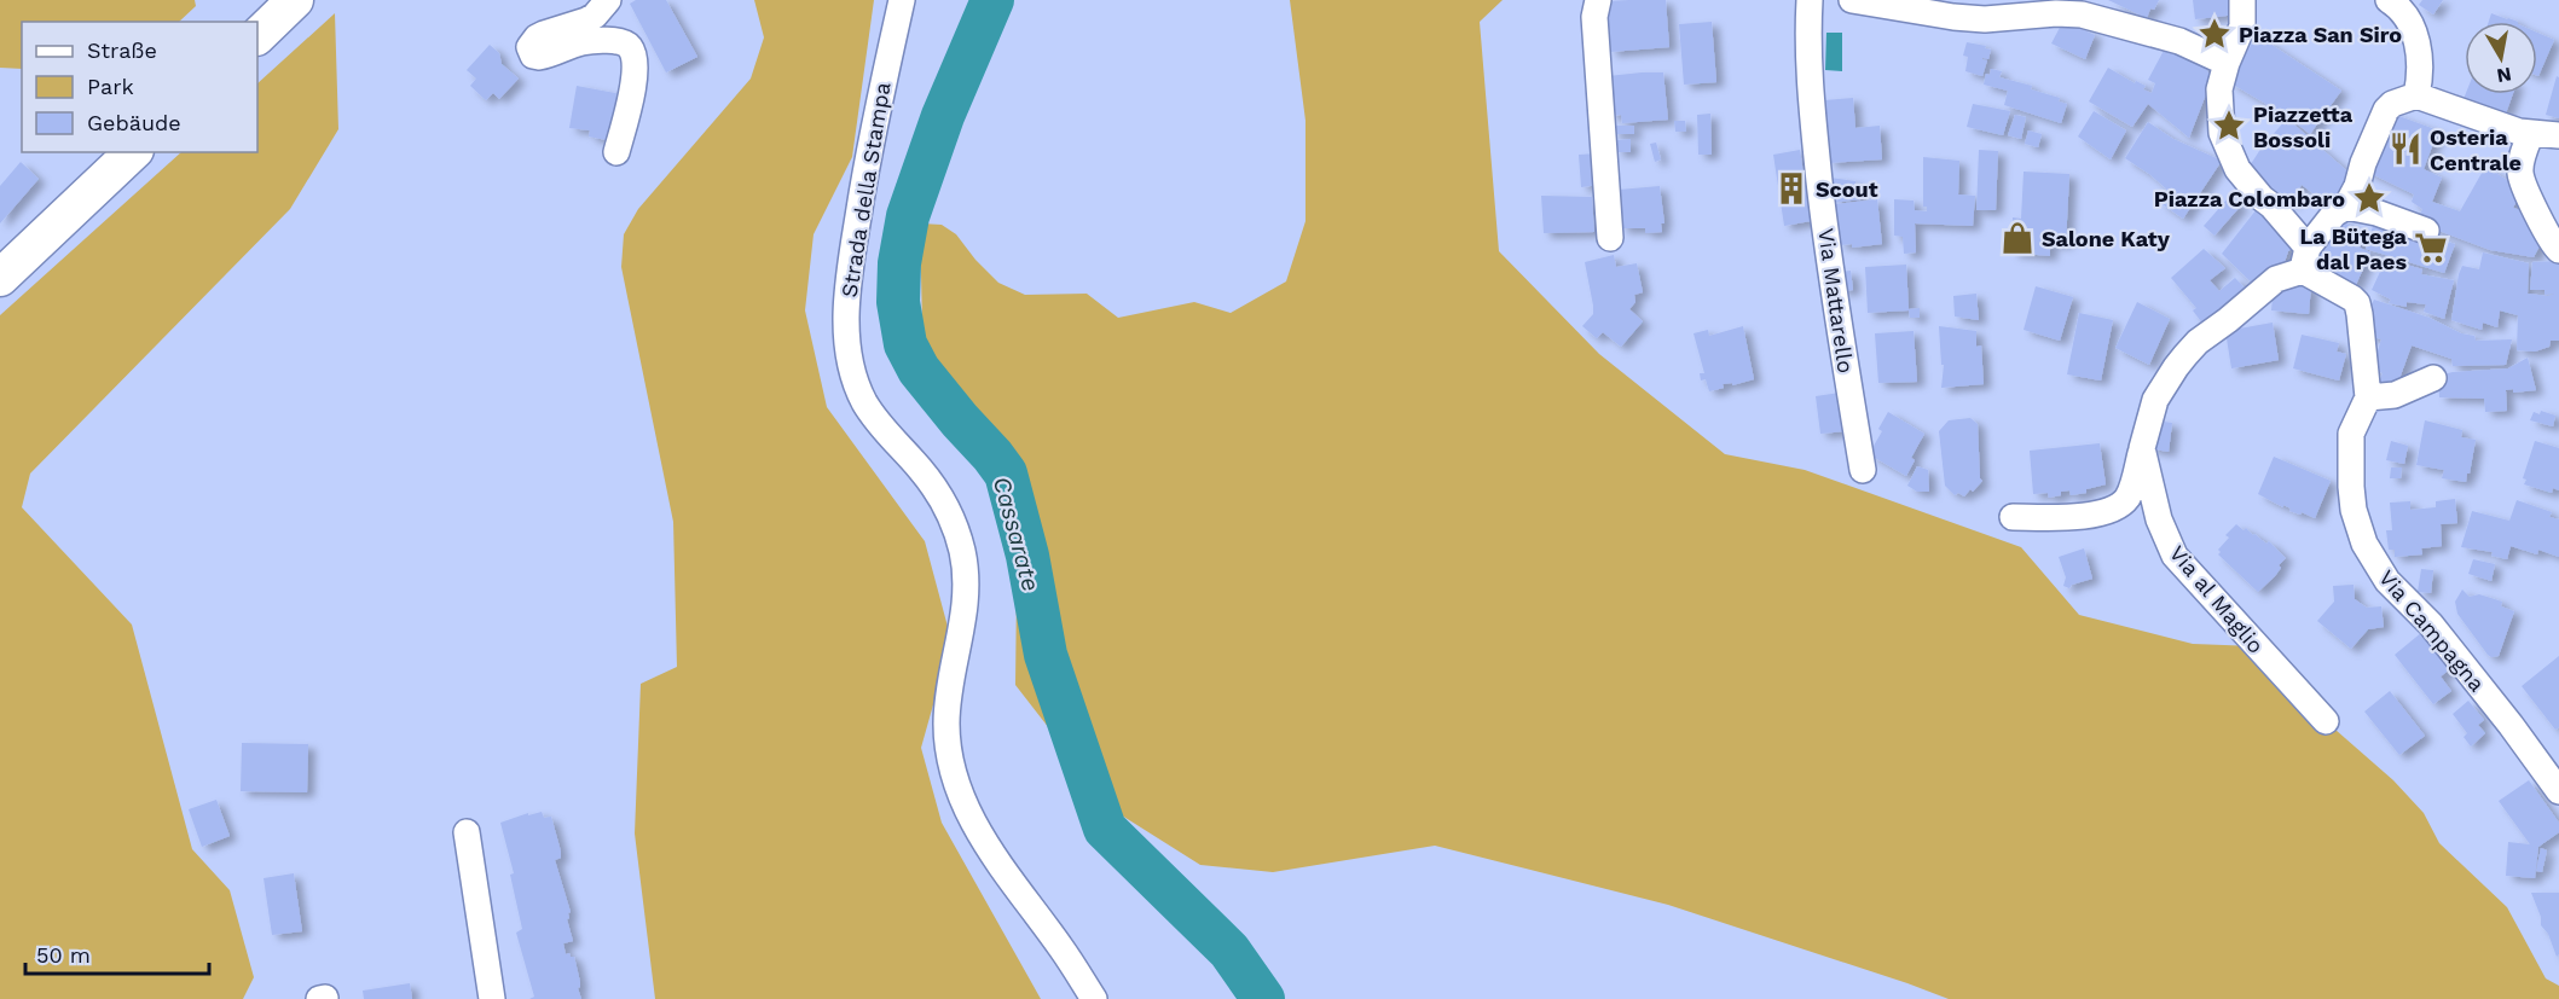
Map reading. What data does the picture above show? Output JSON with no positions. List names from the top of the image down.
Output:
{
  "streets": {
    "street": [
      "Strada della Stampa",
      "Via Mattarello",
      "Via al Maglio",
      "Via Campagna"
    ]
  },
  "water": ["Cassarate"],
  "places": {
    "place": ["Piazza San Siro", "Piazzetta Bossoli", "Piazza Colombaro"],
    "restaurant": ["Osteria Centrale"],
    "building": ["Scout"],
    "shop": ["Salone Katy"],
    "supermarket": ["La Bütega dal Paes"]
  },
  "legend": ["Straße", "Park", "Gebäude"],
  "scale_bar": "50 m",
  "north": "bottom"
}
